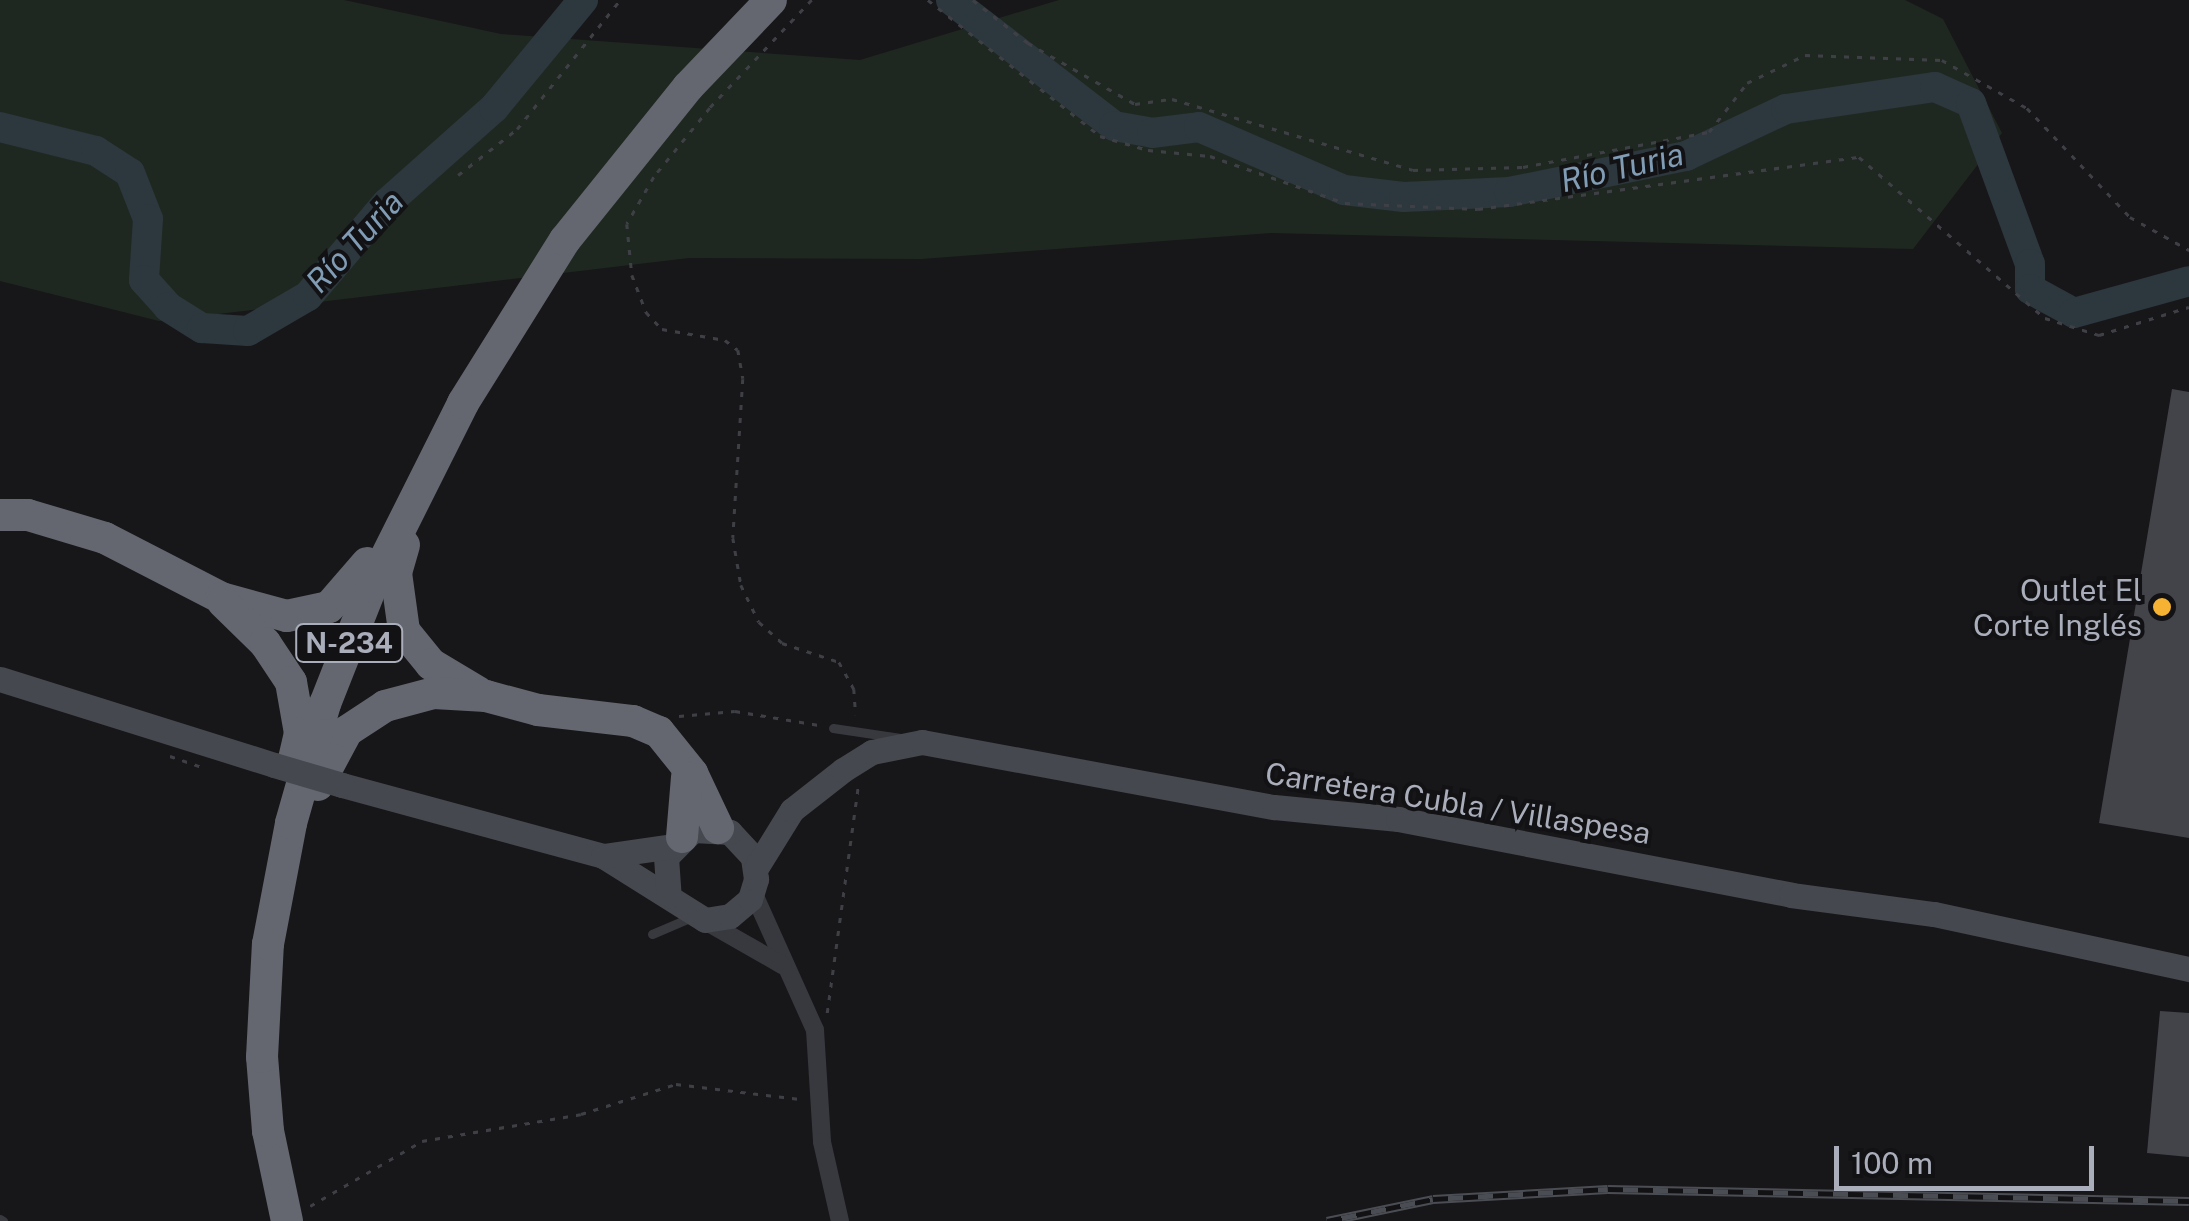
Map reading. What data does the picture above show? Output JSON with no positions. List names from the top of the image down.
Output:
{
  "streets": {
    "highway": ["N-234"],
    "street": ["Carretera Cubla / Villaspesa"]
  },
  "water": ["Río Turia"],
  "places": ["Outlet El Corte Inglés"],
  "scale_bar": "100 m"
}
